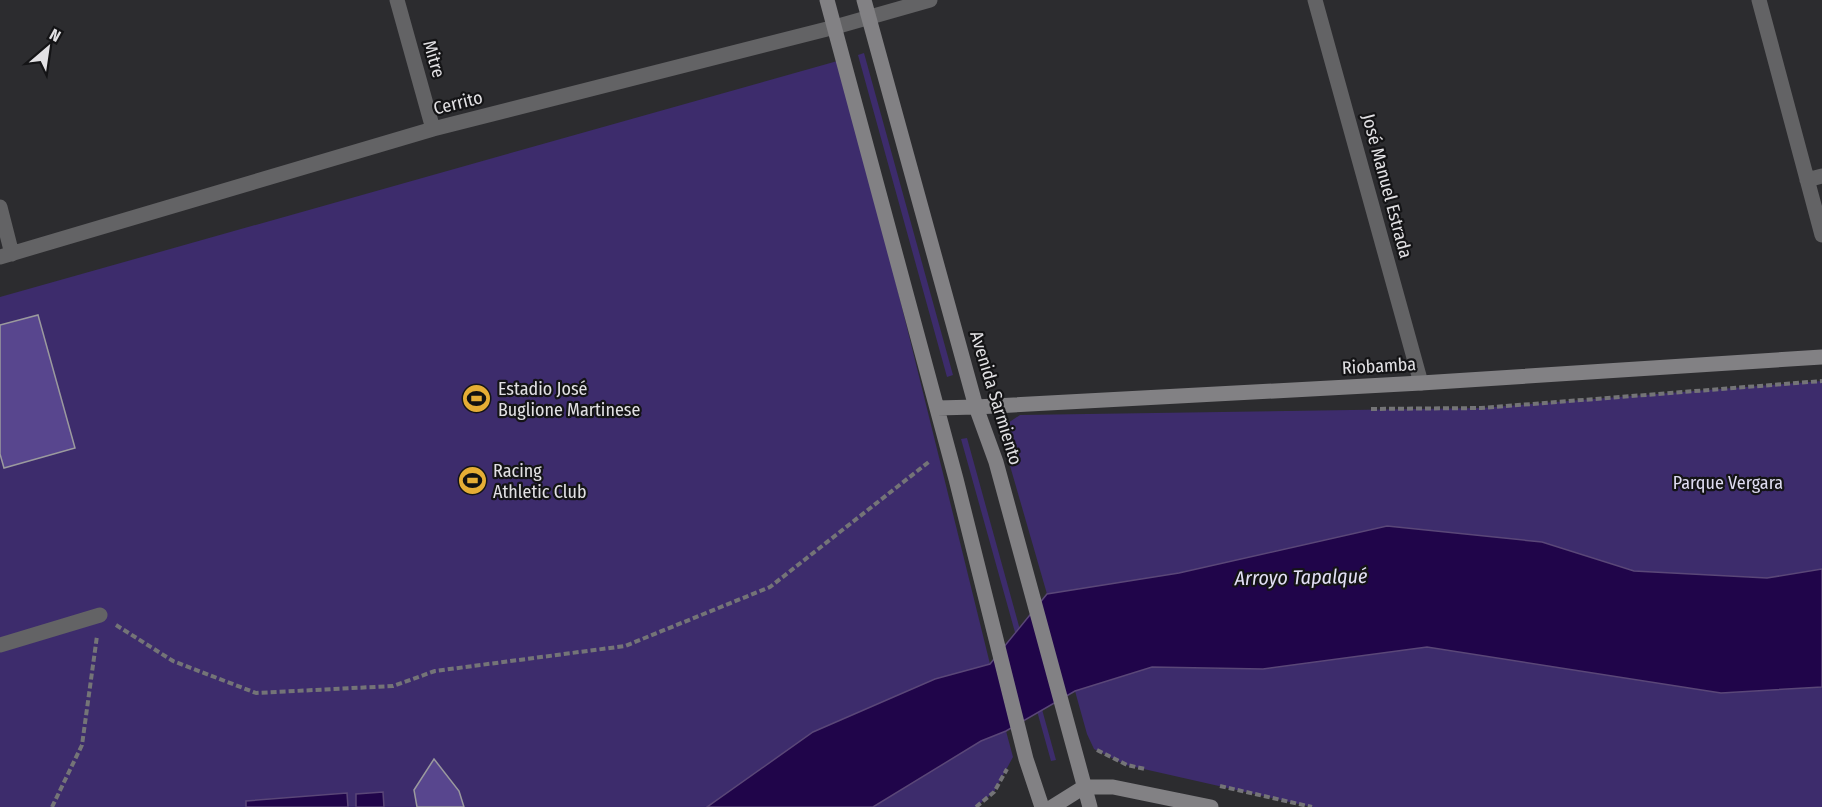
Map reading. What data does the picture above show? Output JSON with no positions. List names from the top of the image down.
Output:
{
  "streets": {
    "main road": ["Riobamba", "Avenida Sarmiento"],
    "street": ["Mitre", "Cerrito", "José Manuel Estrada"]
  },
  "crossings": [
    ["Mitre", "Cerrito"],
    ["Cerrito", "Avenida Sarmiento"],
    ["José Manuel Estrada", "Riobamba"],
    ["Riobamba", "Avenida Sarmiento"]
  ],
  "water": ["Arroyo Tapalqué"],
  "parks": ["Parque Vergara"],
  "places": {
    "sports": ["Estadio José Buglione Martinese", "Racing Athletic Club"]
  },
  "north": "top right"
}
